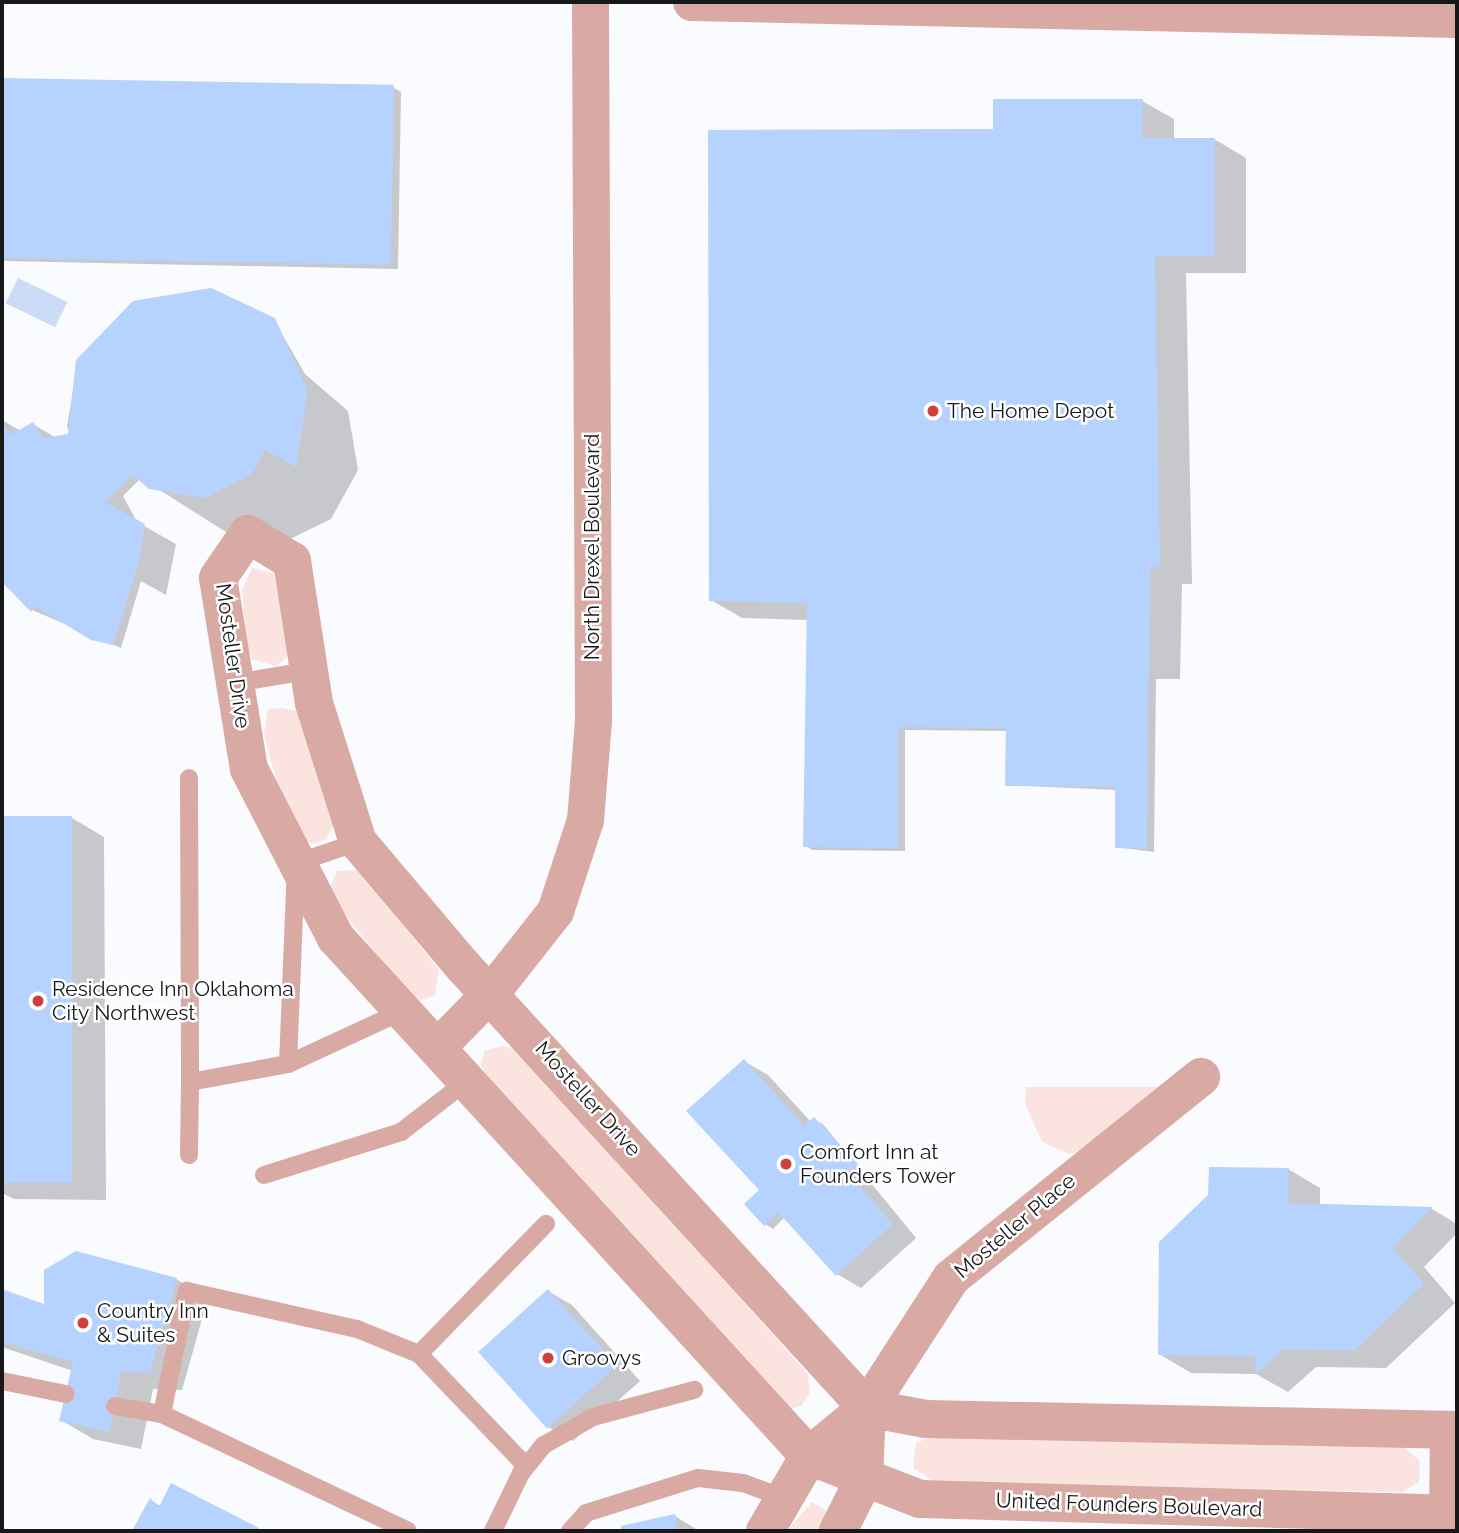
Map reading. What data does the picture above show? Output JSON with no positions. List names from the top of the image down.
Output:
{
  "streets": {
    "street": [
      "North Drexel Boulevard",
      "Mosteller Drive",
      "Mosteller Place",
      "United Founders Boulevard"
    ]
  },
  "crossings": [
    ["North Drexel Boulevard", "Mosteller Drive"],
    ["Mosteller Drive", "Mosteller Place"],
    ["Mosteller Drive", "United Founders Boulevard"]
  ],
  "places": [
    "The Home Depot",
    "Residence Inn Oklahoma City Northwest",
    "Comfort Inn at Founders Tower",
    "Country Inn & Suites",
    "Groovys"
  ]
}
